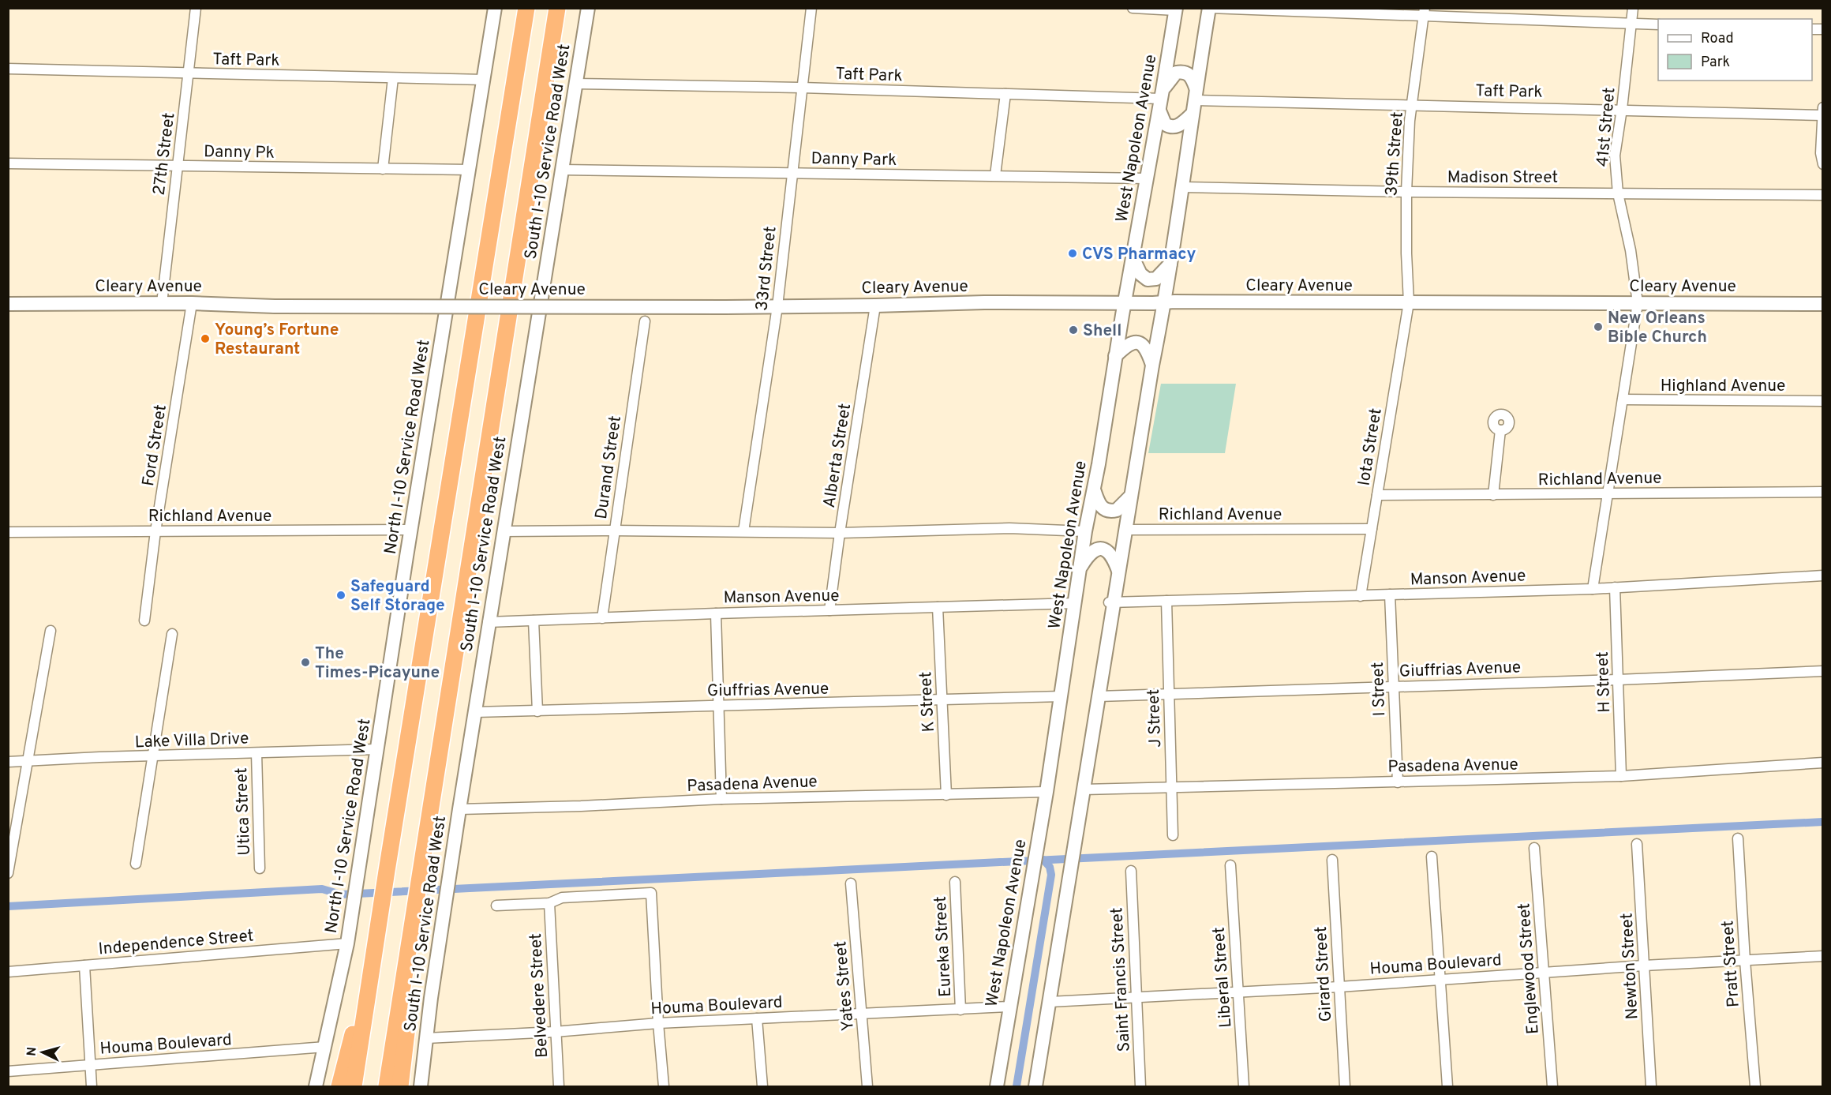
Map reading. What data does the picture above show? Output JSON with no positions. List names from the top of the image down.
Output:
{
  "streets": {
    "street": [
      "Taft Park",
      "41st Street",
      "West Napoleon Avenue",
      "Danny Pk",
      "South I-10 Service Road West",
      "27th Street",
      "39th Street",
      "Danny Park",
      "Madison Street",
      "33rd Street",
      "Cleary Avenue",
      "Highland Avenue",
      "Ford Street",
      "North I-10 Service Road West",
      "Iota Street",
      "Alberta Street",
      "Durand Street",
      "Richland Avenue",
      "Manson Avenue",
      "Giuffrias Avenue",
      "H Street",
      "I Street",
      "K Street",
      "J Street",
      "Lake Villa Drive",
      "Pasadena Avenue",
      "Utica Street",
      "Independence Street",
      "Eureka Street",
      "Houma Boulevard",
      "Pratt Street",
      "Newton Street",
      "Englewood Street",
      "Girard Street",
      "Liberal Street",
      "Saint Francis Street",
      "Yates Street",
      "Belvedere Street"
    ]
  },
  "crossings": [
    ["Taft Park", "41st Street"],
    ["Taft Park", "West Napoleon Avenue"],
    ["Taft Park", "South I-10 Service Road West"],
    ["Taft Park", "27th Street"],
    ["Taft Park", "39th Street"],
    ["Taft Park", "33rd Street"],
    ["Taft Park", "North I-10 Service Road West"],
    ["41st Street", "Madison Street"],
    ["41st Street", "Cleary Avenue"],
    ["41st Street", "Highland Avenue"],
    ["41st Street", "Richland Avenue"],
    ["41st Street", "Manson Avenue"],
    ["West Napoleon Avenue", "Danny Park"],
    ["West Napoleon Avenue", "Cleary Avenue"],
    ["West Napoleon Avenue", "Manson Avenue"],
    ["West Napoleon Avenue", "Giuffrias Avenue"],
    ["West Napoleon Avenue", "Pasadena Avenue"],
    ["West Napoleon Avenue", "Houma Boulevard"],
    ["Danny Pk", "27th Street"],
    ["Danny Pk", "North I-10 Service Road West"],
    ["South I-10 Service Road West", "Danny Park"],
    ["South I-10 Service Road West", "Manson Avenue"],
    ["South I-10 Service Road West", "Giuffrias Avenue"],
    ["South I-10 Service Road West", "Pasadena Avenue"],
    ["South I-10 Service Road West", "Houma Boulevard"],
    ["27th Street", "Cleary Avenue"],
    ["39th Street", "Madison Street"],
    ["39th Street", "Cleary Avenue"],
    ["39th Street", "Iota Street"],
    ["Danny Park", "33rd Street"],
    ["33rd Street", "Cleary Avenue"],
    ["Cleary Avenue", "Ford Street"],
    ["Cleary Avenue", "Iota Street"],
    ["Cleary Avenue", "Alberta Street"],
    ["Ford Street", "Richland Avenue"],
    ["North I-10 Service Road West", "Richland Avenue"],
    ["North I-10 Service Road West", "Lake Villa Drive"],
    ["North I-10 Service Road West", "Independence Street"],
    ["North I-10 Service Road West", "Houma Boulevard"],
    ["Iota Street", "Richland Avenue"],
    ["Iota Street", "Manson Avenue"],
    ["Alberta Street", "Manson Avenue"],
    ["Durand Street", "Manson Avenue"],
    ["Manson Avenue", "H Street"],
    ["Manson Avenue", "I Street"],
    ["Manson Avenue", "K Street"],
    ["Manson Avenue", "J Street"],
    ["Giuffrias Avenue", "H Street"],
    ["Giuffrias Avenue", "I Street"],
    ["Giuffrias Avenue", "K Street"],
    ["Giuffrias Avenue", "J Street"],
    ["H Street", "Pasadena Avenue"],
    ["I Street", "Pasadena Avenue"],
    ["K Street", "Pasadena Avenue"],
    ["J Street", "Pasadena Avenue"],
    ["Lake Villa Drive", "Utica Street"],
    ["Eureka Street", "Houma Boulevard"],
    ["Houma Boulevard", "Pratt Street"],
    ["Houma Boulevard", "Newton Street"],
    ["Houma Boulevard", "Englewood Street"],
    ["Houma Boulevard", "Girard Street"],
    ["Houma Boulevard", "Liberal Street"],
    ["Houma Boulevard", "Saint Francis Street"],
    ["Houma Boulevard", "Yates Street"],
    ["Houma Boulevard", "Belvedere Street"]
  ],
  "places": [
    "CVS Pharmacy",
    "New Orleans Bible Church",
    "Shell",
    "Young’s Fortune Restaurant",
    "Safeguard Self Storage",
    "The Times-Picayune"
  ],
  "legend": ["Road", "Park"],
  "north": "left"
}
